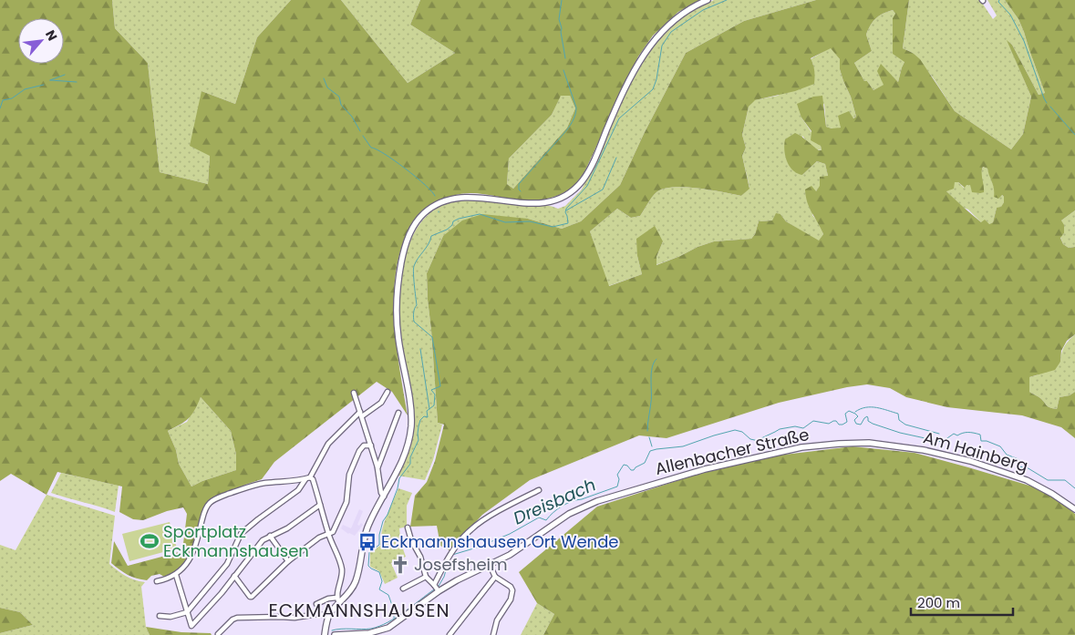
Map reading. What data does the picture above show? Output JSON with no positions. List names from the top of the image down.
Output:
{
  "streets": {
    "main road": ["Allenbacher Straße", "Am Hainberg"]
  },
  "crossings": [
    ["Allenbacher Straße", "Am Hainberg"]
  ],
  "districts": ["ECKMANNSHAUSEN"],
  "water": ["Dreisbach"],
  "places": {
    "sports": ["Sportplatz Eckmannshausen"],
    "bus stop": ["Eckmannshausen Ort Wende"],
    "church": ["Josefsheim"]
  },
  "scale_bar": "200 m",
  "north": "top right"
}
